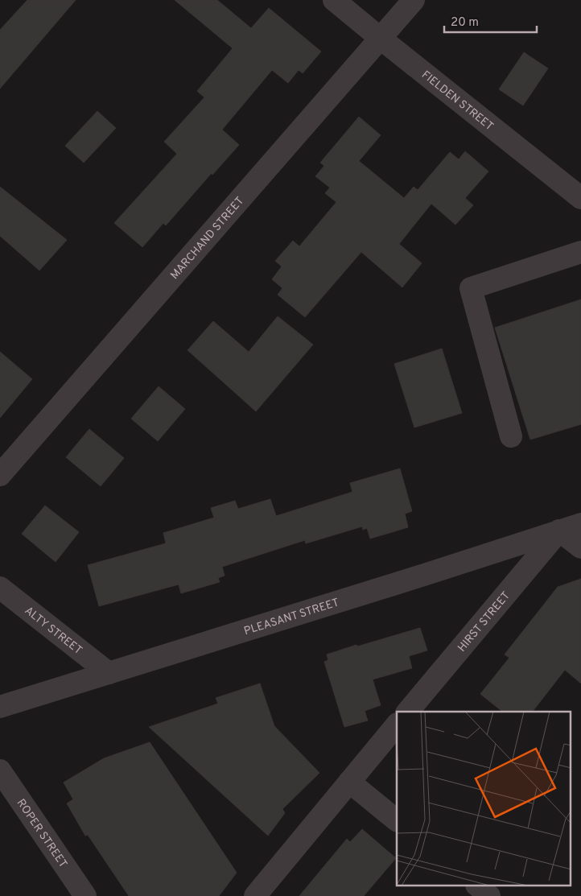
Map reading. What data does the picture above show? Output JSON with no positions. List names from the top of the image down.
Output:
{
  "streets": {
    "street": [
      "FIELDEN STREET",
      "MARCHAND STREET",
      "PLEASANT STREET",
      "HIRST STREET",
      "ALTY STREET",
      "ROPER STREET"
    ]
  },
  "crossings": [
    ["FIELDEN STREET", "MARCHAND STREET"],
    ["PLEASANT STREET", "HIRST STREET"],
    ["PLEASANT STREET", "ALTY STREET"]
  ],
  "scale_bar": "20 m"
}
